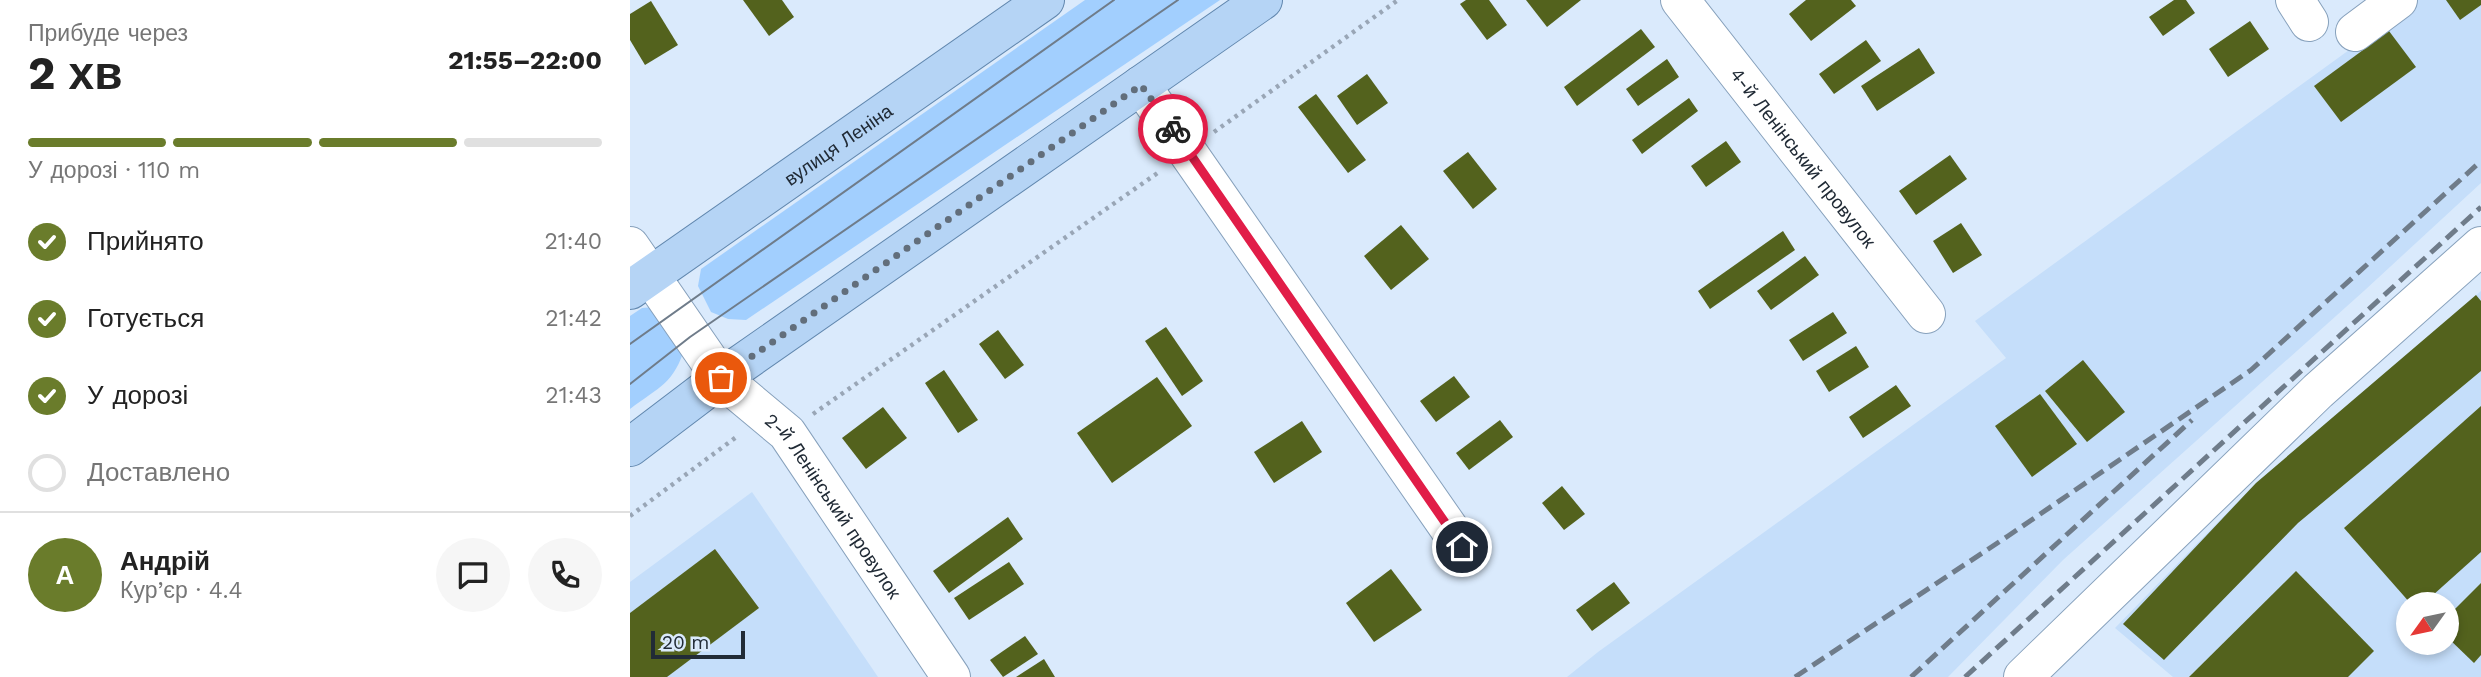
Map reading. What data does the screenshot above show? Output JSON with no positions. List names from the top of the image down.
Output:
{
  "streets": {
    "main road": ["вулиця Леніна"],
    "street": ["4-й Ленінський провулок", "2-й Ленінський провулок"]
  },
  "crossings": [
    ["вулиця Леніна", "2-й Ленінський провулок"]
  ],
  "scale_bar": "20 m",
  "north": "bottom left",
  "page": {
    "heading": ["2 хв", "Прибуде через", "21:55–22:00"],
    "panel": ["Андрій", "Кур’єр · 4.4"],
    "bar": "У дорозі · 110 m",
    "list": [
      ["Прийнято", "21:40"],
      ["Готується", "21:42"],
      ["У дорозі", "21:43"],
      "Доставлено"
    ],
    "round": "А",
    "scale": "20 m"
  }
}
